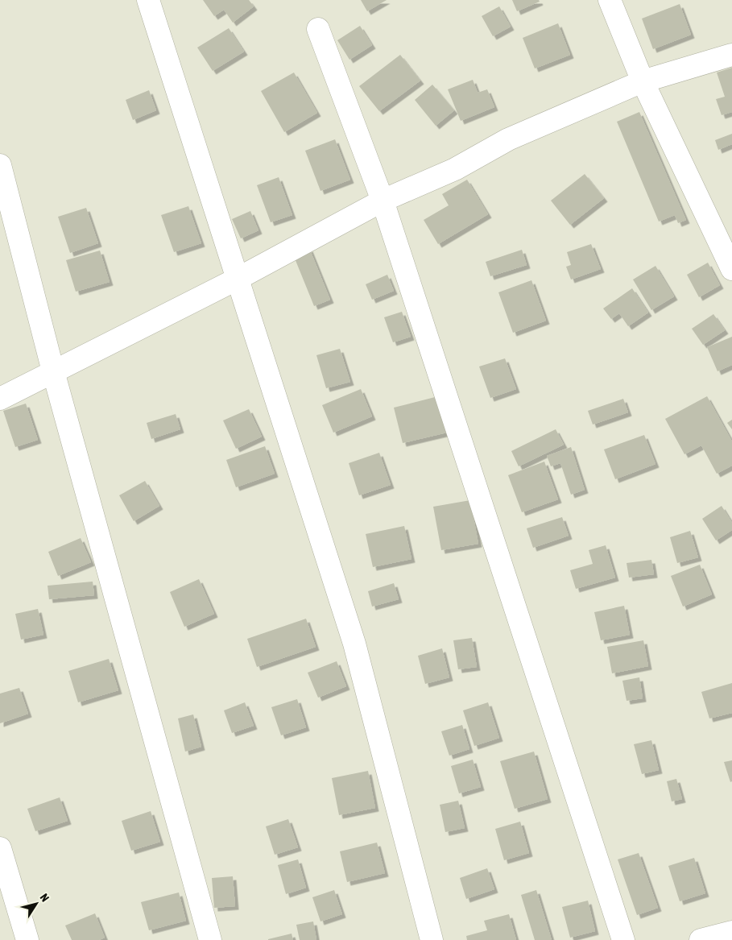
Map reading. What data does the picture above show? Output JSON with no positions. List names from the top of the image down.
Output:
{
  "north": "top right"
}
